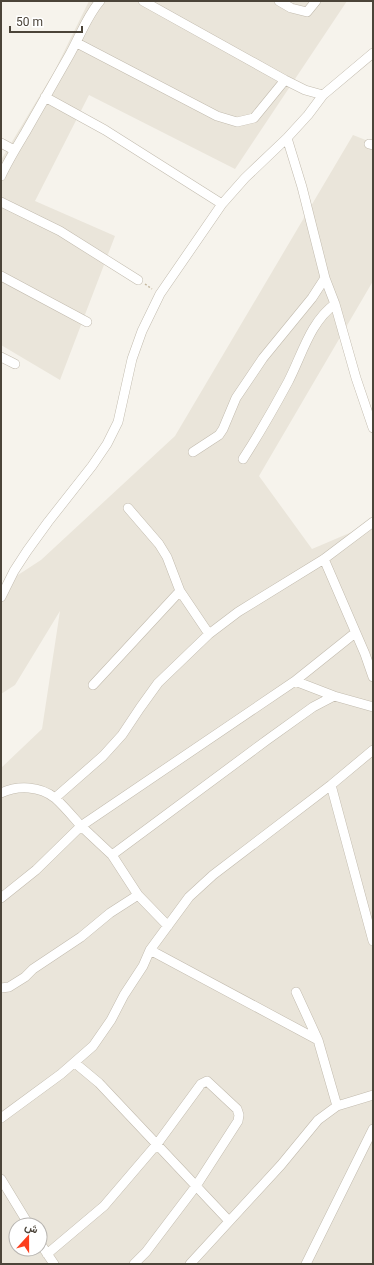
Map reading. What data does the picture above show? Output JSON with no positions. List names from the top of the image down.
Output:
{
  "scale_bar": "50 m",
  "north": "top"
}
